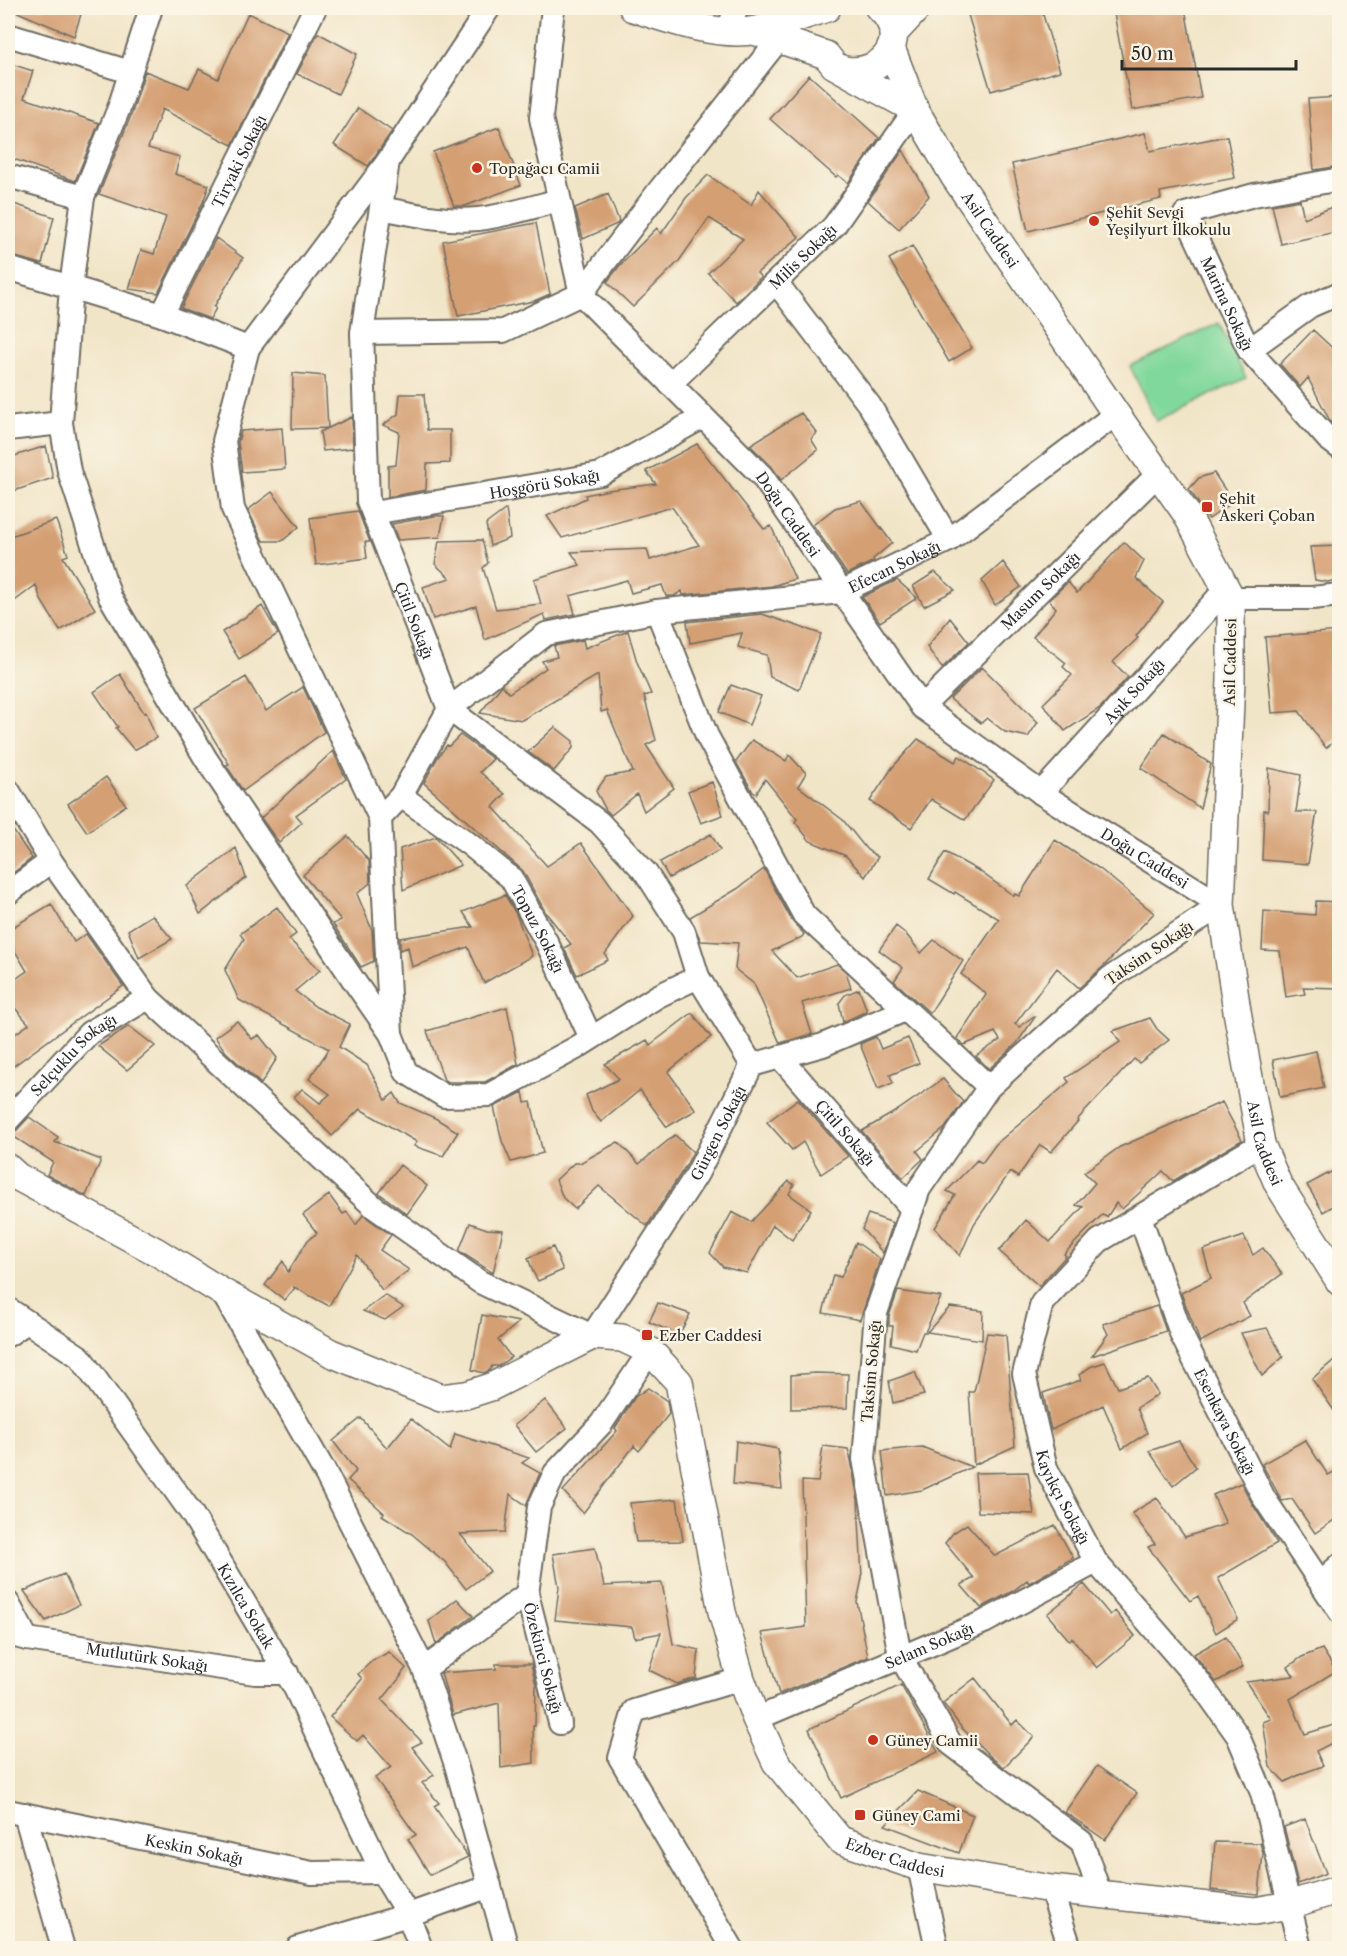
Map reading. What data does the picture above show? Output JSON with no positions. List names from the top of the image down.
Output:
{
  "streets": {
    "street": [
      "Tiryaki Sokağı",
      "Asil Caddesi",
      "Milis Sokağı",
      "Marina Sokağı",
      "Hoşgörü Sokağı",
      "Doğu Caddesi",
      "Efecan Sokağı",
      "Masum Sokağı",
      "Çitil Sokağı",
      "Aşık Sokağı",
      "Topuz Sokağı",
      "Taksim Sokağı",
      "Selçuklu Sokağı",
      "Gürgen Sokağı",
      "Esenkaya Sokağı",
      "Kayıkçı Sokağı",
      "Kızılca Sokak",
      "Selam Sokağı",
      "Mutlutürk Sokağı",
      "Özekinci Sokağı",
      "Keskin Sokağı",
      "Ezber Caddesi"
    ]
  },
  "crossings": [
    ["Asil Caddesi", "Milis Sokağı"],
    ["Asil Caddesi", "Doğu Caddesi"],
    ["Asil Caddesi", "Efecan Sokağı"],
    ["Asil Caddesi", "Masum Sokağı"],
    ["Asil Caddesi", "Aşık Sokağı"],
    ["Asil Caddesi", "Taksim Sokağı"],
    ["Asil Caddesi", "Kayıkçı Sokağı"],
    ["Milis Sokağı", "Doğu Caddesi"],
    ["Hoşgörü Sokağı", "Doğu Caddesi"],
    ["Hoşgörü Sokağı", "Çitil Sokağı"],
    ["Doğu Caddesi", "Efecan Sokağı"],
    ["Doğu Caddesi", "Masum Sokağı"],
    ["Doğu Caddesi", "Aşık Sokağı"],
    ["Doğu Caddesi", "Taksim Sokağı"],
    ["Efecan Sokağı", "Çitil Sokağı"],
    ["Çitil Sokağı", "Taksim Sokağı"],
    ["Taksim Sokağı", "Selam Sokağı"],
    ["Taksim Sokağı", "Ezber Caddesi"],
    ["Gürgen Sokağı", "Ezber Caddesi"],
    ["Esenkaya Sokağı", "Kayıkçı Sokağı"],
    ["Kayıkçı Sokağı", "Selam Sokağı"],
    ["Kayıkçı Sokağı", "Ezber Caddesi"],
    ["Kızılca Sokak", "Mutlutürk Sokağı"],
    ["Kızılca Sokak", "Keskin Sokağı"],
    ["Selam Sokağı", "Ezber Caddesi"]
  ],
  "places": {
    "other": ["Topağacı Camii", "Şehit Sevgi Yeşilyurt İlkokulu", "Güney Camii"],
    "transit": ["Şehit Askeri Çoban", "Ezber Caddesi", "Güney Cami"]
  },
  "scale_bar": "50 m"
}
